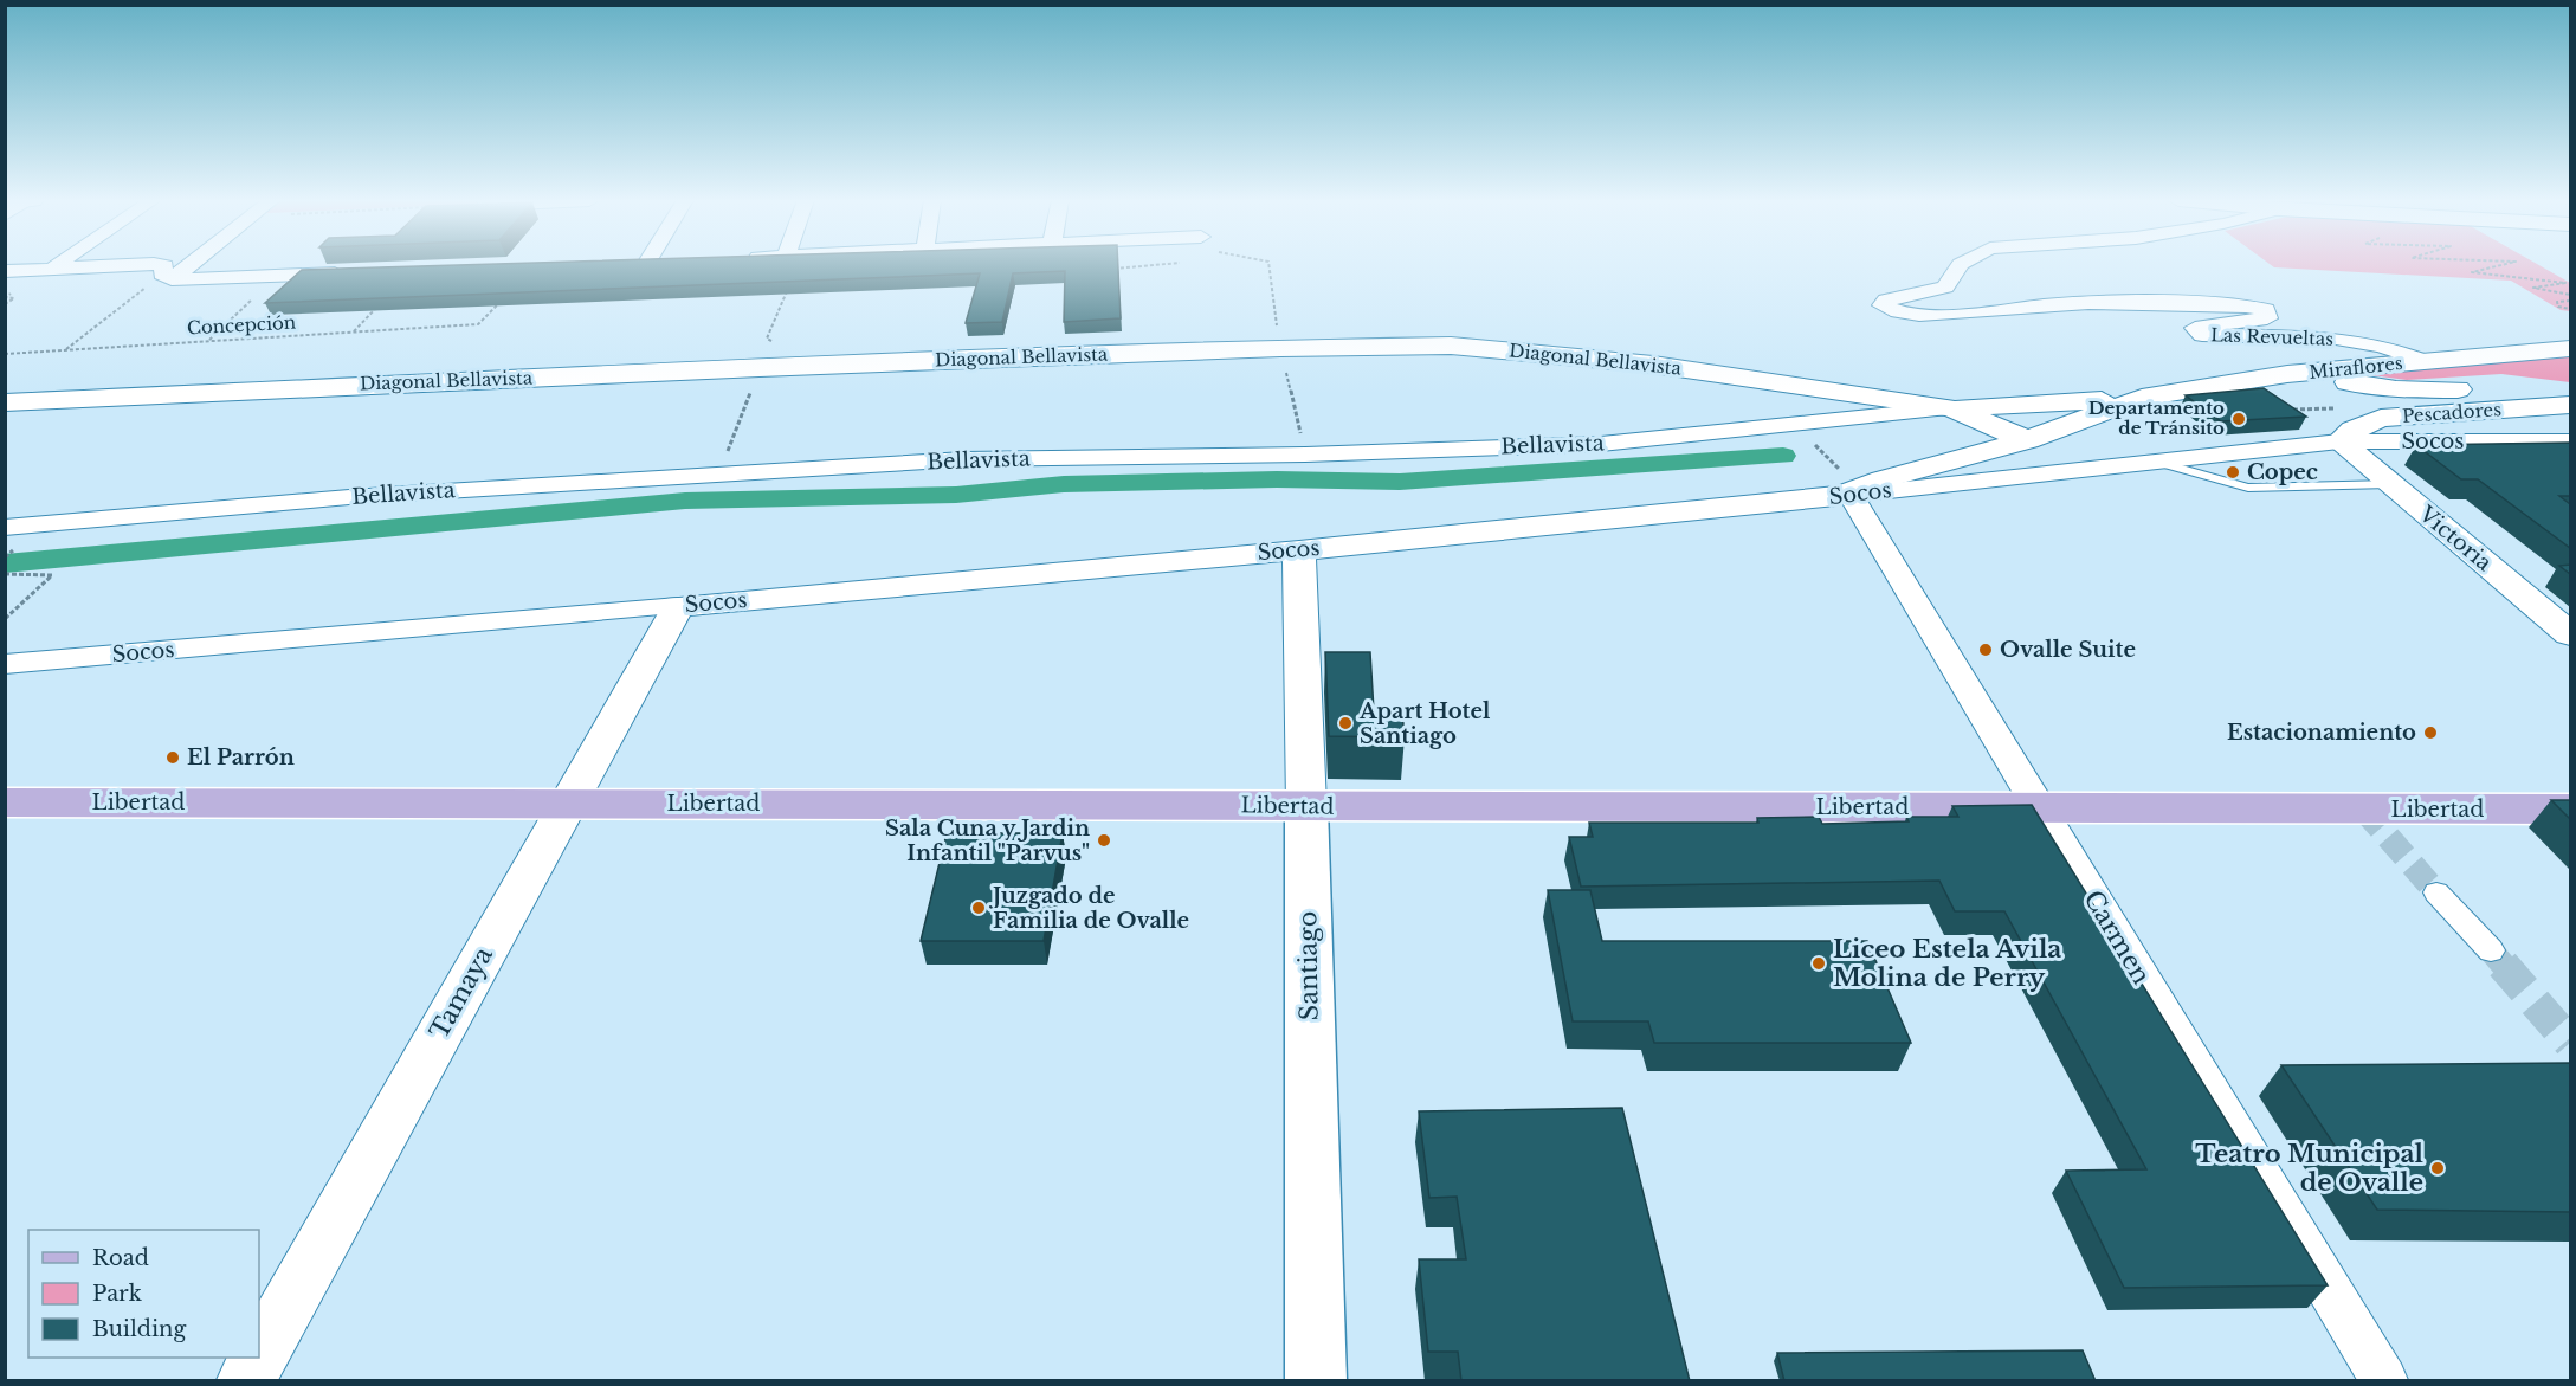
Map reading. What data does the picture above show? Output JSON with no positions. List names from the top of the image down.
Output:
{
  "streets": {
    "main road": ["Libertad", "Santiago"],
    "street": [
      "Las Revueltas",
      "Diagonal Bellavista",
      "Miraflores",
      "Pescadores",
      "Socos",
      "Bellavista",
      "Victoria",
      "Carmen",
      "Tamaya"
    ],
    "path": ["Concepción"]
  },
  "crossings": [
    ["Las Revueltas", "Miraflores"],
    ["Diagonal Bellavista", "Miraflores"],
    ["Diagonal Bellavista", "Bellavista"],
    ["Miraflores", "Socos"],
    ["Miraflores", "Bellavista"],
    ["Miraflores", "Carmen"],
    ["Pescadores", "Socos"],
    ["Pescadores", "Victoria"],
    ["Socos", "Victoria"],
    ["Socos", "Carmen"],
    ["Socos", "Santiago"],
    ["Socos", "Tamaya"],
    ["Libertad", "Carmen"],
    ["Libertad", "Santiago"],
    ["Libertad", "Tamaya"]
  ],
  "places": [
    "Departamento de Tránsito",
    "Copec",
    "Ovalle Suite",
    "Apart Hotel Santiago",
    "Estacionamiento",
    "El Parrón",
    "Sala Cuna y Jardin Infantil \"Parvus\"",
    "Juzgado de Familia de Ovalle",
    "Liceo Estela Avila Molina de Perry",
    "Teatro Municipal de Ovalle"
  ],
  "legend": ["Road", "Park", "Building"]
}
